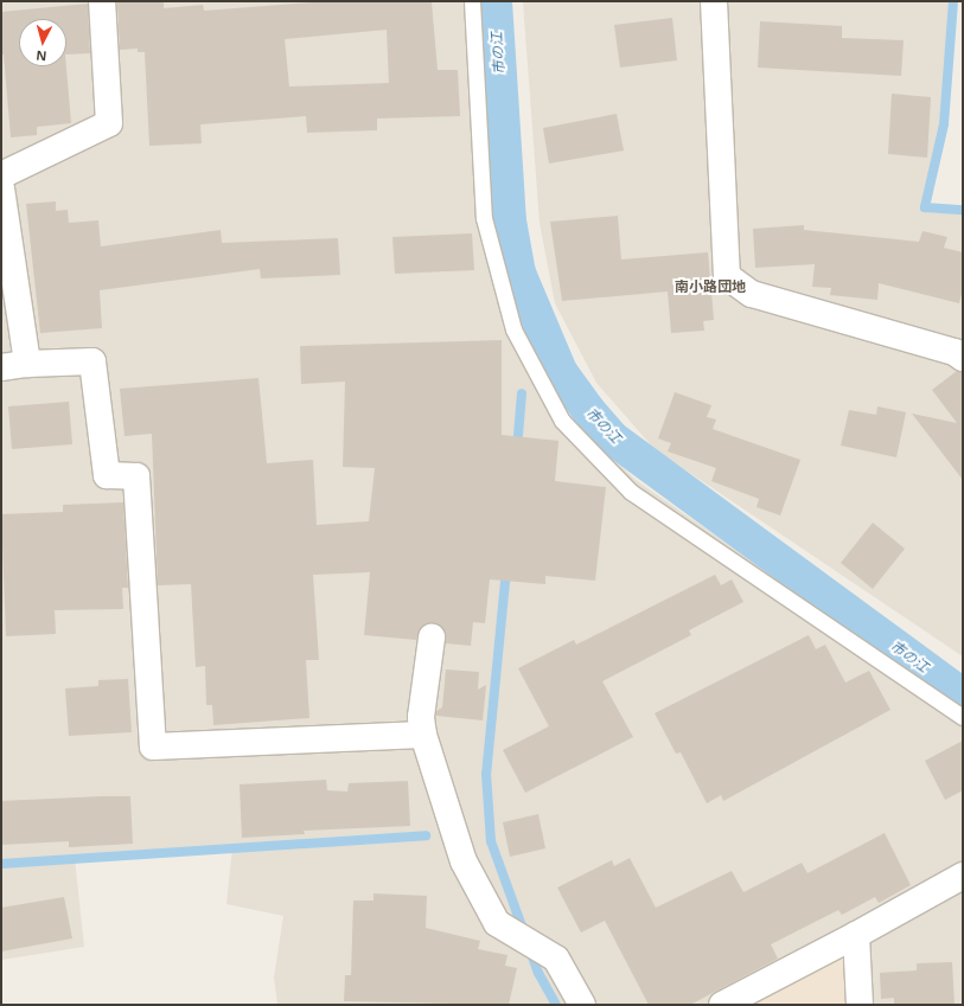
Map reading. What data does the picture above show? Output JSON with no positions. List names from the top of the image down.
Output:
{
  "districts": ["南小路団地"],
  "water": ["市の江"],
  "north": "bottom"
}
